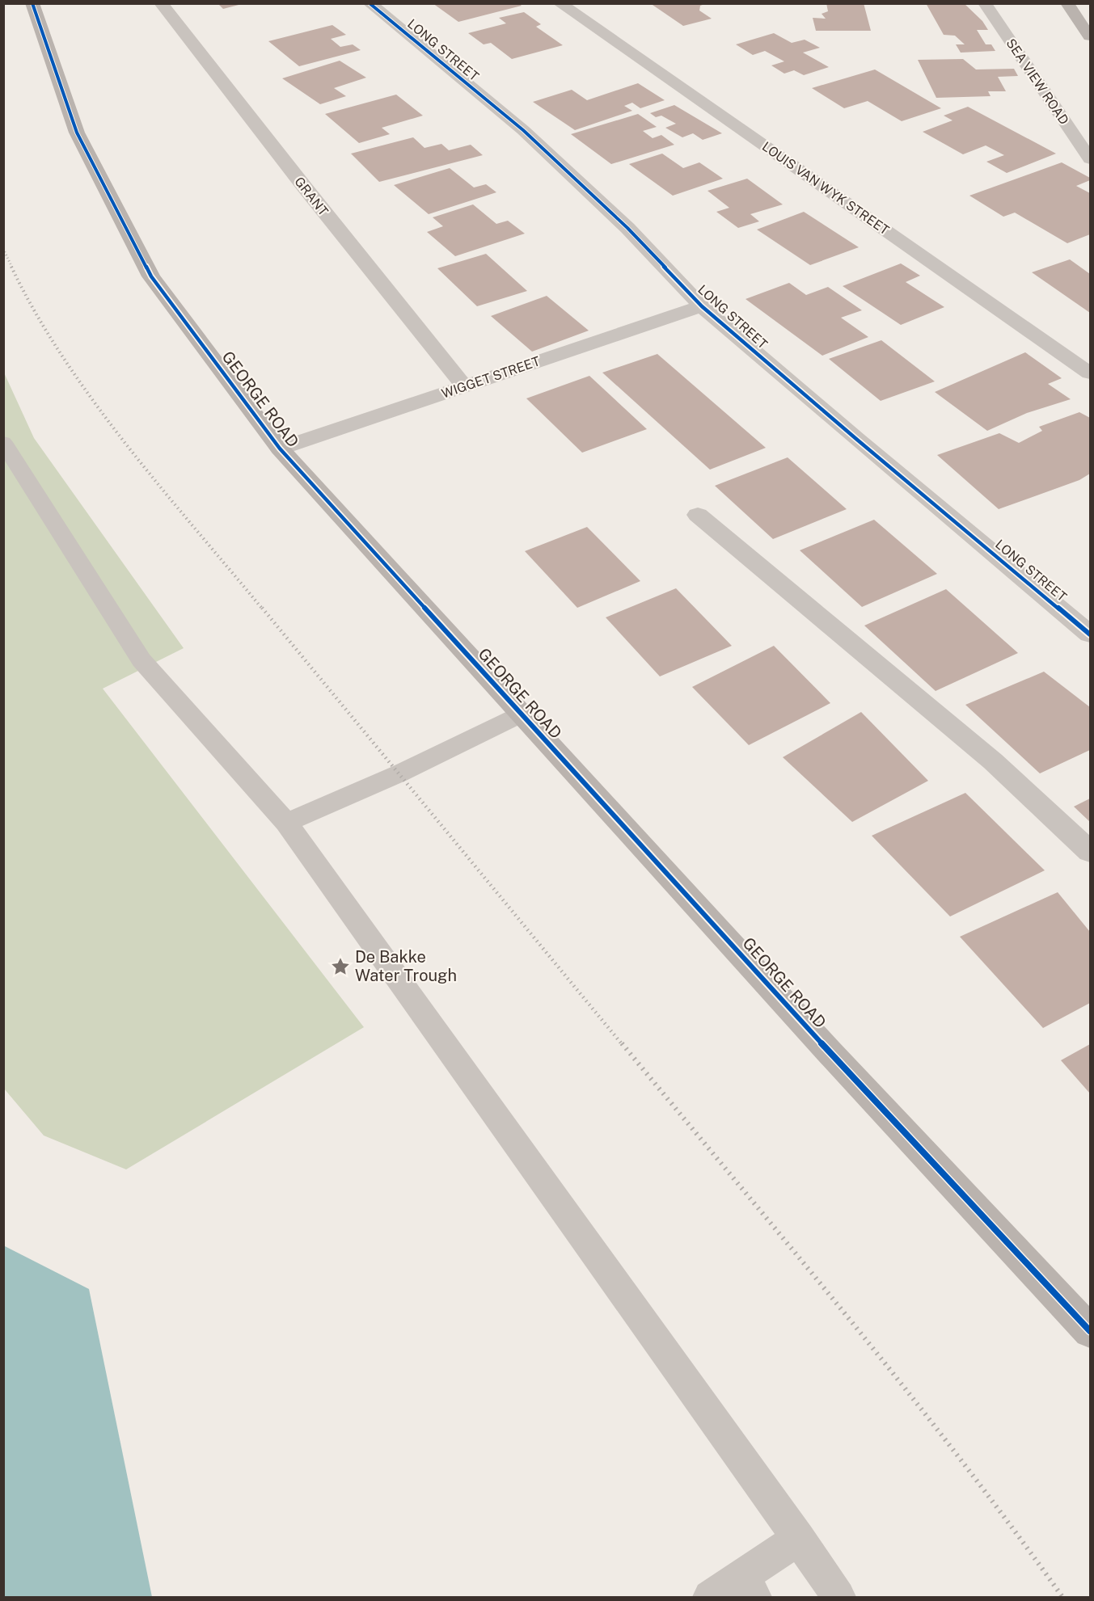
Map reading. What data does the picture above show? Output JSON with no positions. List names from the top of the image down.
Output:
{
  "streets": {
    "street": [
      "LONG STREET",
      "SEA VIEW ROAD",
      "LOUIS VAN WYK STREET",
      "GRANT",
      "WIGGET STREET",
      "GEORGE ROAD"
    ]
  },
  "crossings": [
    ["LONG STREET", "WIGGET STREET"],
    ["GRANT", "WIGGET STREET"],
    ["WIGGET STREET", "GEORGE ROAD"]
  ],
  "places": {
    "place": ["De Bakke Water Trough"]
  }
}
